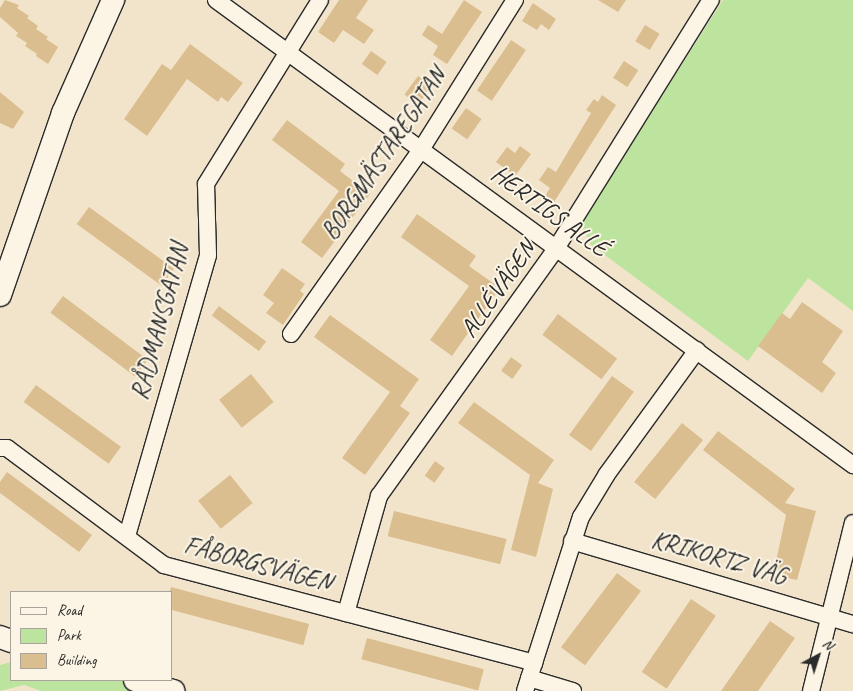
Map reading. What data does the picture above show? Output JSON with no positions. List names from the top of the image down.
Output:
{
  "streets": {
    "street": [
      "BORGMÄSTAREGATAN",
      "HERTIGS ALLÉ",
      "ALLÉVÄGEN",
      "RÅDMANSGATAN",
      "KRIKORTZ VÄG",
      "FÅBORGSVÄGEN"
    ]
  },
  "crossings": [
    ["BORGMÄSTAREGATAN", "HERTIGS ALLÉ"],
    ["HERTIGS ALLÉ", "ALLÉVÄGEN"],
    ["HERTIGS ALLÉ", "RÅDMANSGATAN"],
    ["ALLÉVÄGEN", "FÅBORGSVÄGEN"],
    ["RÅDMANSGATAN", "FÅBORGSVÄGEN"]
  ],
  "legend": ["Road", "Park", "Building"],
  "north": "top right"
}
